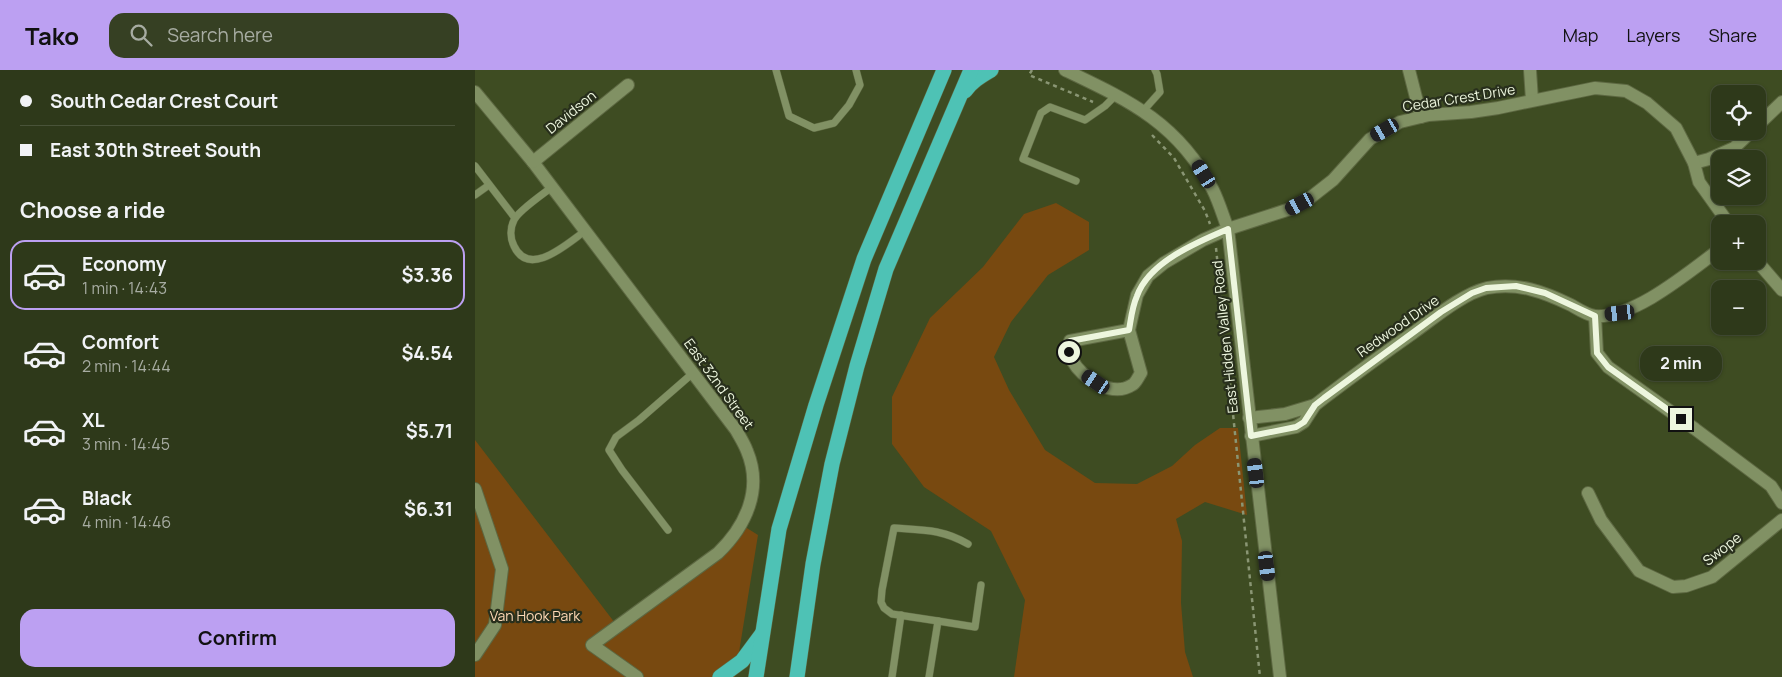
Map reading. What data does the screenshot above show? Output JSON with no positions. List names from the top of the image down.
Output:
{
  "streets": {
    "street": [
      "Cedar Crest Drive",
      "Davidson",
      "Redwood Drive",
      "East Hidden Valley Road",
      "East 32nd Street",
      "Swope"
    ]
  },
  "crossings": [
    ["Cedar Crest Drive", "East Hidden Valley Road"],
    ["Davidson", "East 32nd Street"],
    ["Redwood Drive", "East Hidden Valley Road"]
  ],
  "parks": ["Van Hook Park"],
  "page": {
    "header": "Tako",
    "search": "Search here",
    "nav": ["Map", "Layers", "Share"],
    "banner": ["South Cedar Crest Court", "East 30th Street South"],
    "map_buttons": ["+", "−"],
    "heading": "Choose a ride",
    "list": [
      {
        "name": "Economy",
        "note": "1 min · 14:43",
        "value": "$3.36"
      },
      {
        "name": "Comfort",
        "note": "2 min · 14:44",
        "value": "$4.54"
      },
      {
        "name": "XL",
        "note": "3 min · 14:45",
        "value": "$5.71"
      },
      {
        "name": "Black",
        "note": "4 min · 14:46",
        "value": "$6.31"
      }
    ],
    "bubble": "2 min",
    "buttons": "Confirm"
  }
}
